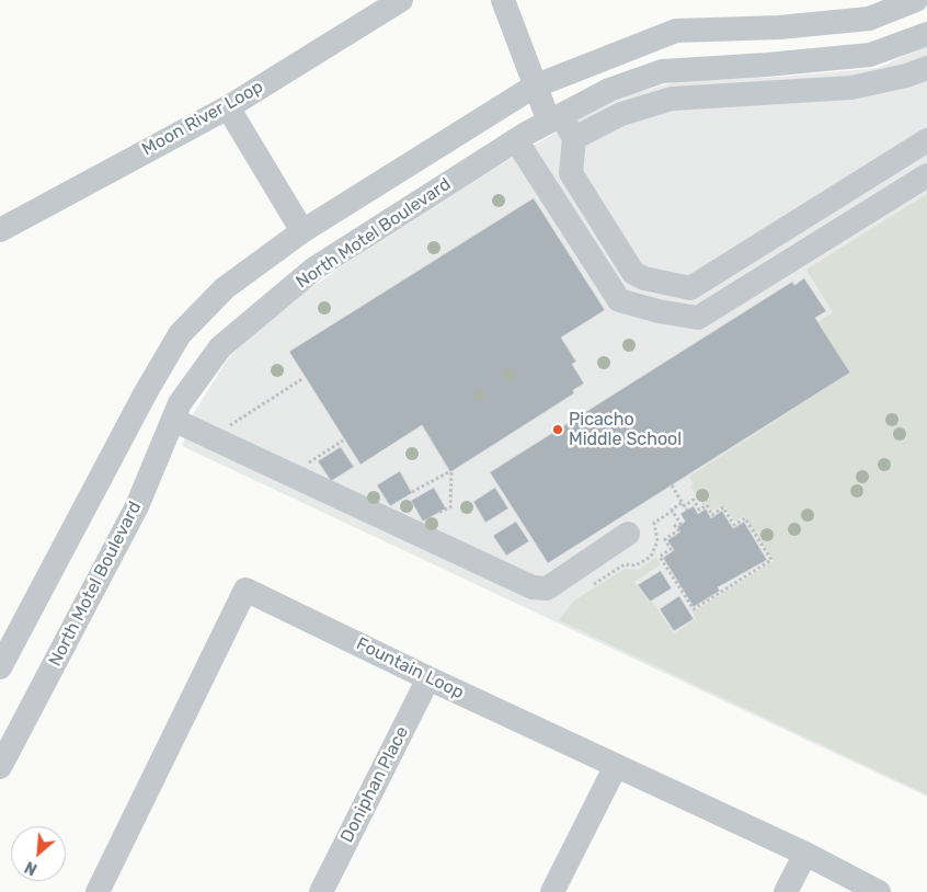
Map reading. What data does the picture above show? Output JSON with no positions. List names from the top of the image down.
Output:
{
  "streets": {
    "street": [
      "Moon River Loop",
      "North Motel Boulevard",
      "Fountain Loop",
      "Doniphan Place"
    ]
  },
  "crossings": [
    ["Fountain Loop", "Doniphan Place"]
  ],
  "places": ["Picacho Middle School"],
  "north": "bottom left"
}
